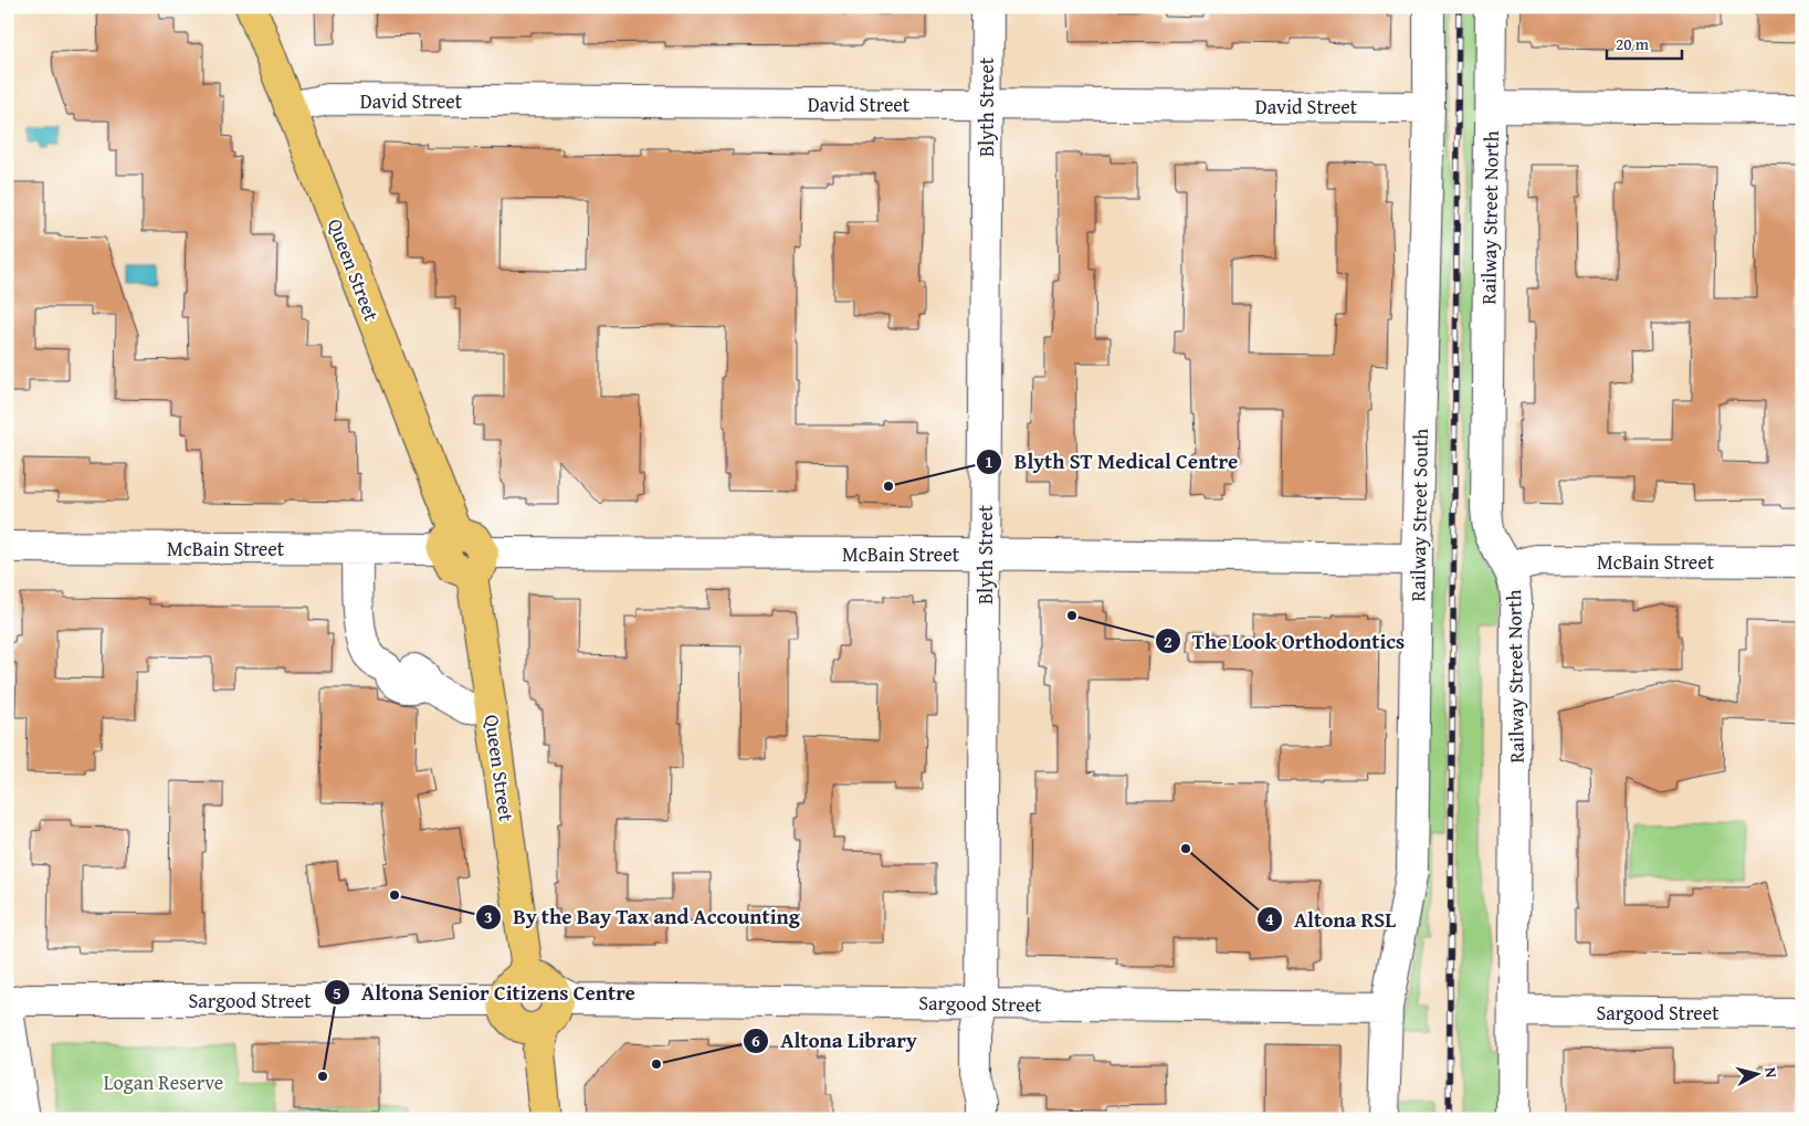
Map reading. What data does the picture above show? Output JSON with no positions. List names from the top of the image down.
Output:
{
  "streets": {
    "main road": ["Queen Street"],
    "street": [
      "David Street",
      "Blyth Street",
      "Railway Street North",
      "Railway Street South",
      "McBain Street",
      "Sargood Street"
    ]
  },
  "crossings": [
    ["David Street", "Blyth Street"],
    ["David Street", "Queen Street"],
    ["David Street", "Railway Street South"],
    ["Blyth Street", "McBain Street"],
    ["Blyth Street", "Sargood Street"],
    ["Railway Street North", "McBain Street"],
    ["Railway Street North", "Sargood Street"],
    ["Queen Street", "McBain Street"],
    ["Queen Street", "Sargood Street"],
    ["Railway Street South", "McBain Street"],
    ["Railway Street South", "Sargood Street"]
  ],
  "parks": ["Logan Reserve"],
  "places": [
    "Blyth ST Medical Centre",
    "The Look Orthodontics",
    "Altona RSL",
    "By the Bay Tax and Accounting",
    "Altona Library",
    "Altona Senior Citizens Centre"
  ],
  "scale_bar": "20 m",
  "north": "right"
}
